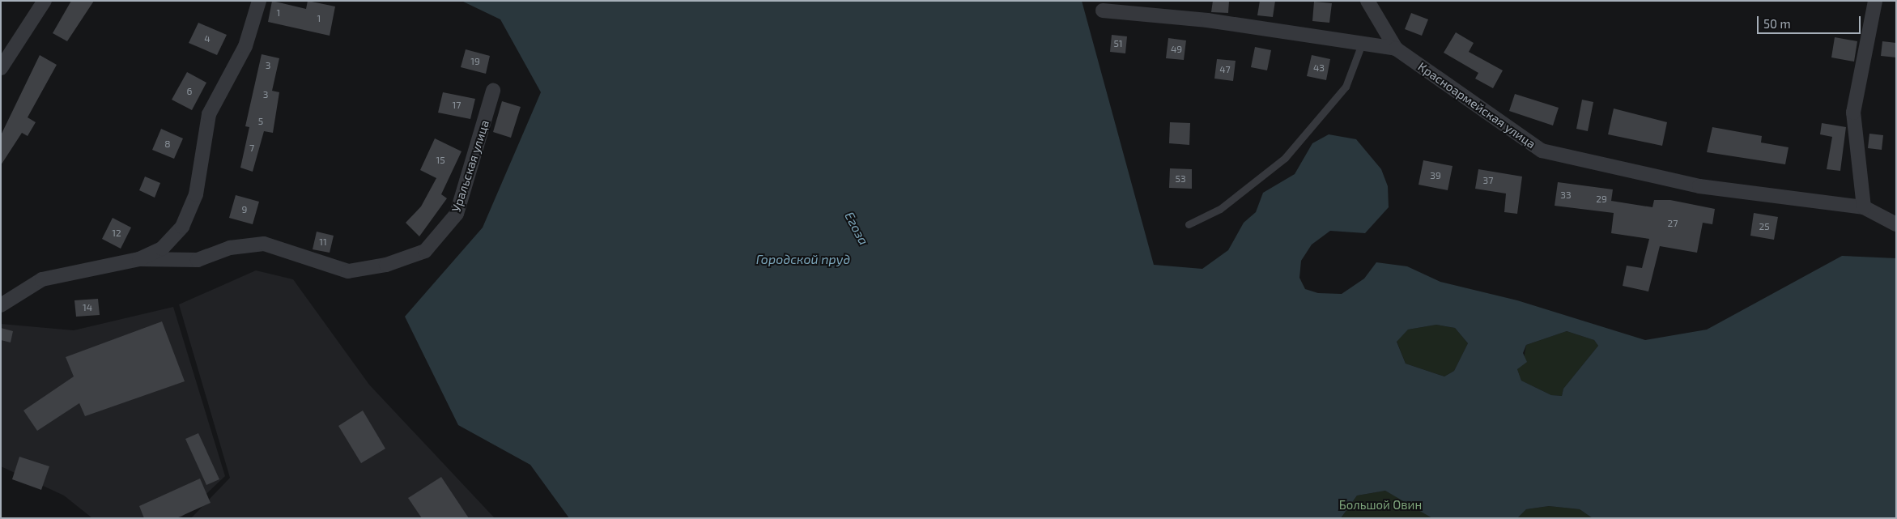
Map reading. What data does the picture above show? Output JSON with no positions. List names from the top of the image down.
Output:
{
  "streets": {
    "street": ["Красноармейская улица", "Уральская улица"]
  },
  "water": ["Егоза", "Городской пруд"],
  "parks": ["Большой Овин"],
  "house_numbers": [
    "1",
    "1",
    "4",
    "51",
    "49",
    "19",
    "3",
    "43",
    "47",
    "6",
    "3",
    "17",
    "5",
    "8",
    "7",
    "15",
    "39",
    "53",
    "37",
    "33",
    "29",
    "9",
    "27",
    "25",
    "12",
    "11",
    "14"
  ],
  "scale_bar": "50 m"
}
